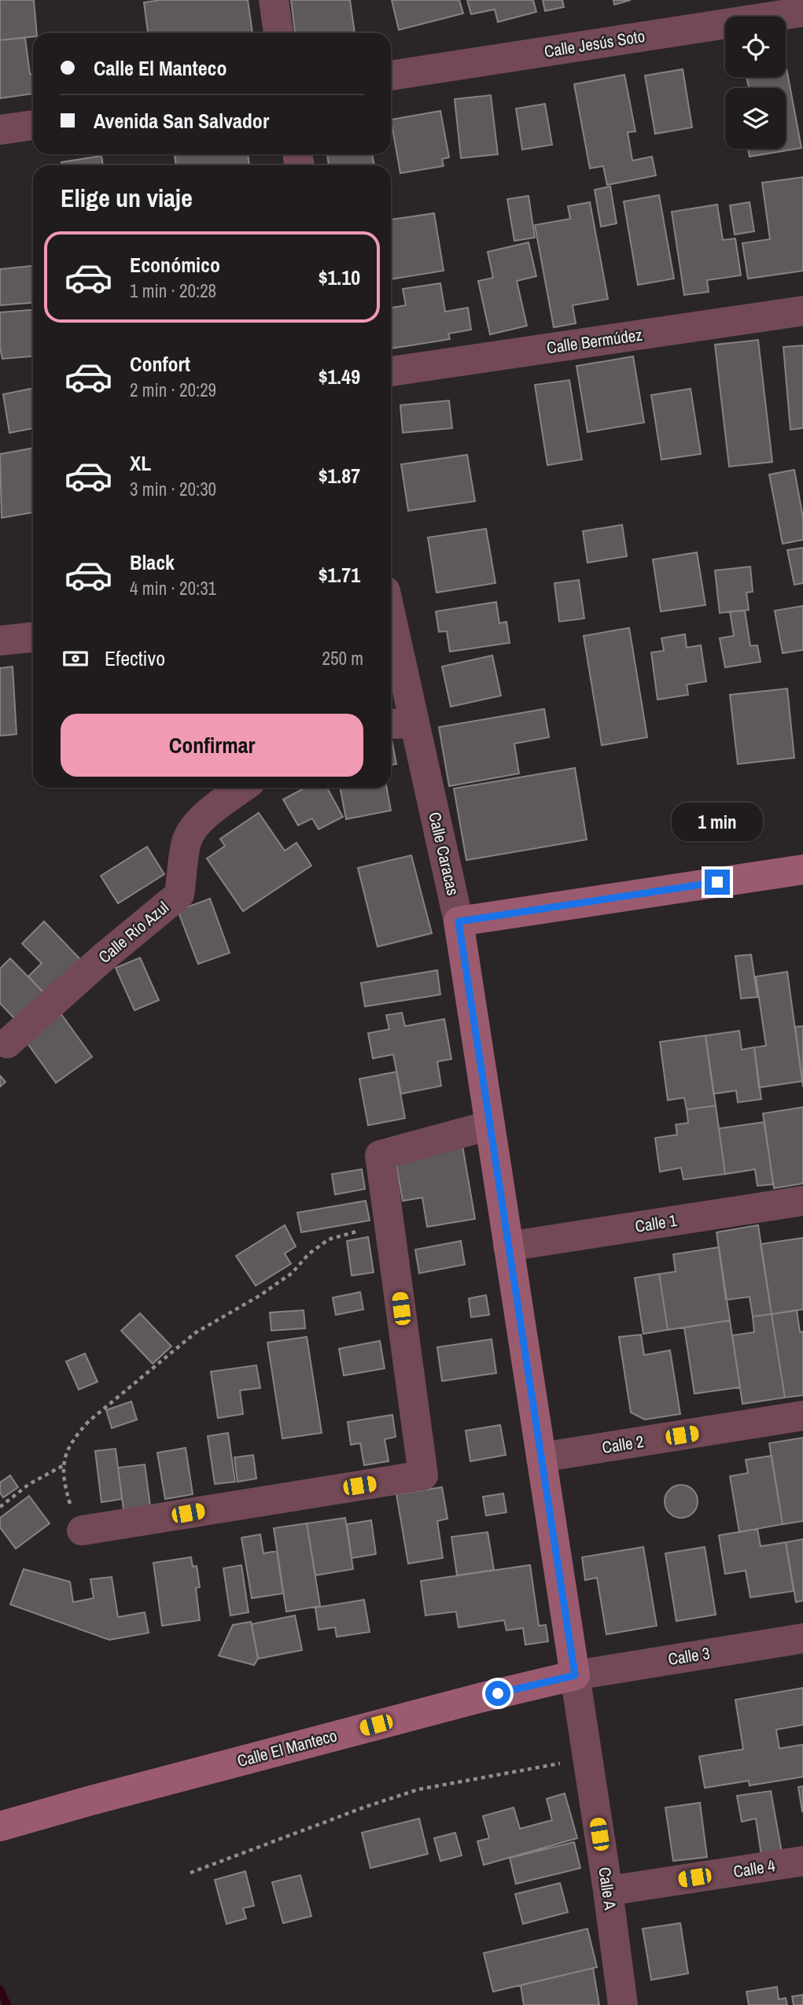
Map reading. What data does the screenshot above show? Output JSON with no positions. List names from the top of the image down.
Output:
{
  "streets": {
    "street": [
      "Calle Jesús Soto",
      "Calle Bermúdez",
      "Calle Caracas",
      "Calle Río Azul",
      "Calle 1",
      "Calle 2",
      "Calle 3",
      "Calle El Manteco",
      "Calle 4",
      "Calle A"
    ]
  },
  "crossings": [
    ["Calle Caracas", "Calle 1"],
    ["Calle Caracas", "Calle 2"],
    ["Calle Caracas", "Calle 3"],
    ["Calle Caracas", "Calle El Manteco"],
    ["Calle Caracas", "Calle A"],
    ["Calle 3", "Calle El Manteco"],
    ["Calle 3", "Calle A"],
    ["Calle El Manteco", "Calle A"],
    ["Calle 4", "Calle A"]
  ],
  "page": {
    "banner": ["Calle El Manteco", "Avenida San Salvador"],
    "heading": "Elige un viaje",
    "list": [
      {
        "name": "Económico",
        "note": "1 min · 20:28",
        "value": "$1.10"
      },
      {
        "name": "Confort",
        "note": "2 min · 20:29",
        "value": "$1.49"
      },
      {
        "name": "XL",
        "note": "3 min · 20:30",
        "value": "$1.87"
      },
      {
        "name": "Black",
        "note": "4 min · 20:31",
        "value": "$1.71"
      }
    ],
    "pay": ["Efectivo", "250 m"],
    "buttons": "Confirmar",
    "bubble": "1 min"
  }
}
